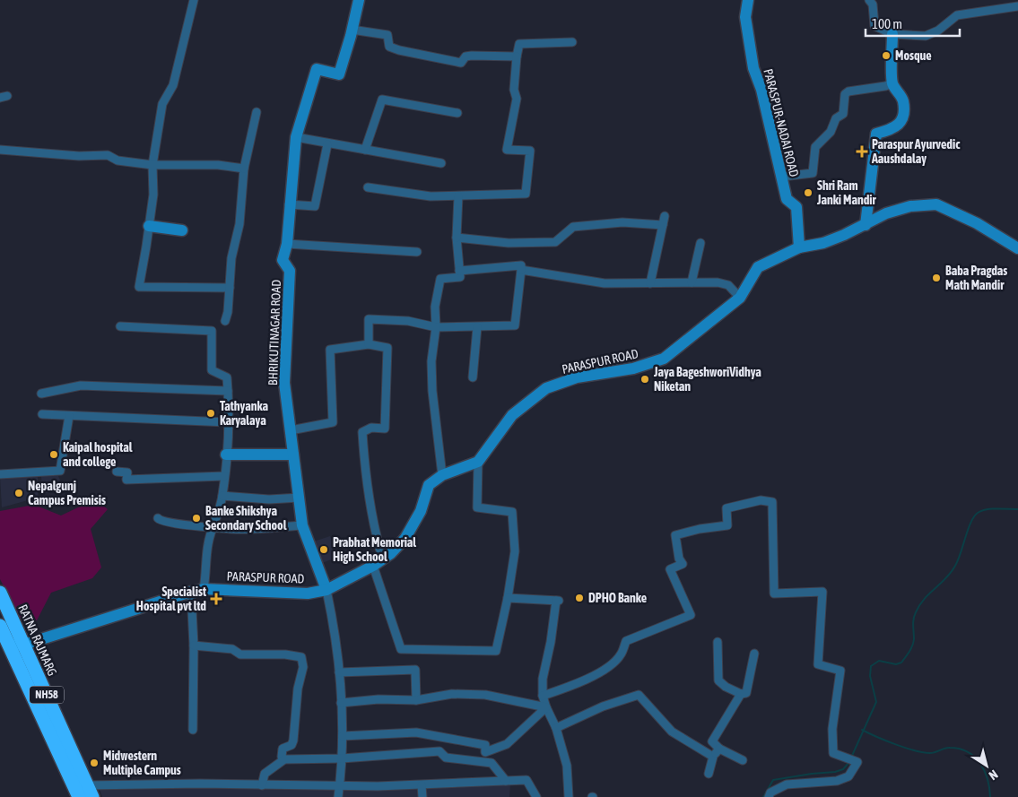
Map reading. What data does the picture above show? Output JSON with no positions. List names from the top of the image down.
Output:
{
  "streets": {
    "highway": ["RATNA RAJMARG", "NH58"],
    "street": ["PARASPUR-NADAI ROAD", "BHRIKUTINAGAR ROAD", "PARASPUR ROAD"]
  },
  "crossings": [
    ["PARASPUR-NADAI ROAD", "PARASPUR ROAD"],
    ["BHRIKUTINAGAR ROAD", "PARASPUR ROAD"],
    ["PARASPUR ROAD", "RATNA RAJMARG"],
    ["PARASPUR ROAD", "NH58"]
  ],
  "places": {
    "other": [
      "Mosque",
      "Shri Ram Janki Mandir",
      "Baba Pragdas Math Mandir",
      "Jaya BageshworiVidhya Niketan",
      "Tathyanka Karyalaya",
      "Kaipal hospital and college",
      "Nepalgunj Campus Premisis",
      "Banke Shikshya Secondary School",
      "Prabhat Memorial High School",
      "DPHO Banke",
      "Midwestern Multiple Campus"
    ],
    "health": ["Paraspur Ayurvedic Aaushdalay", "Specialist Hospital pvt ltd"]
  },
  "scale_bar": "100 m",
  "north": "bottom right"
}
